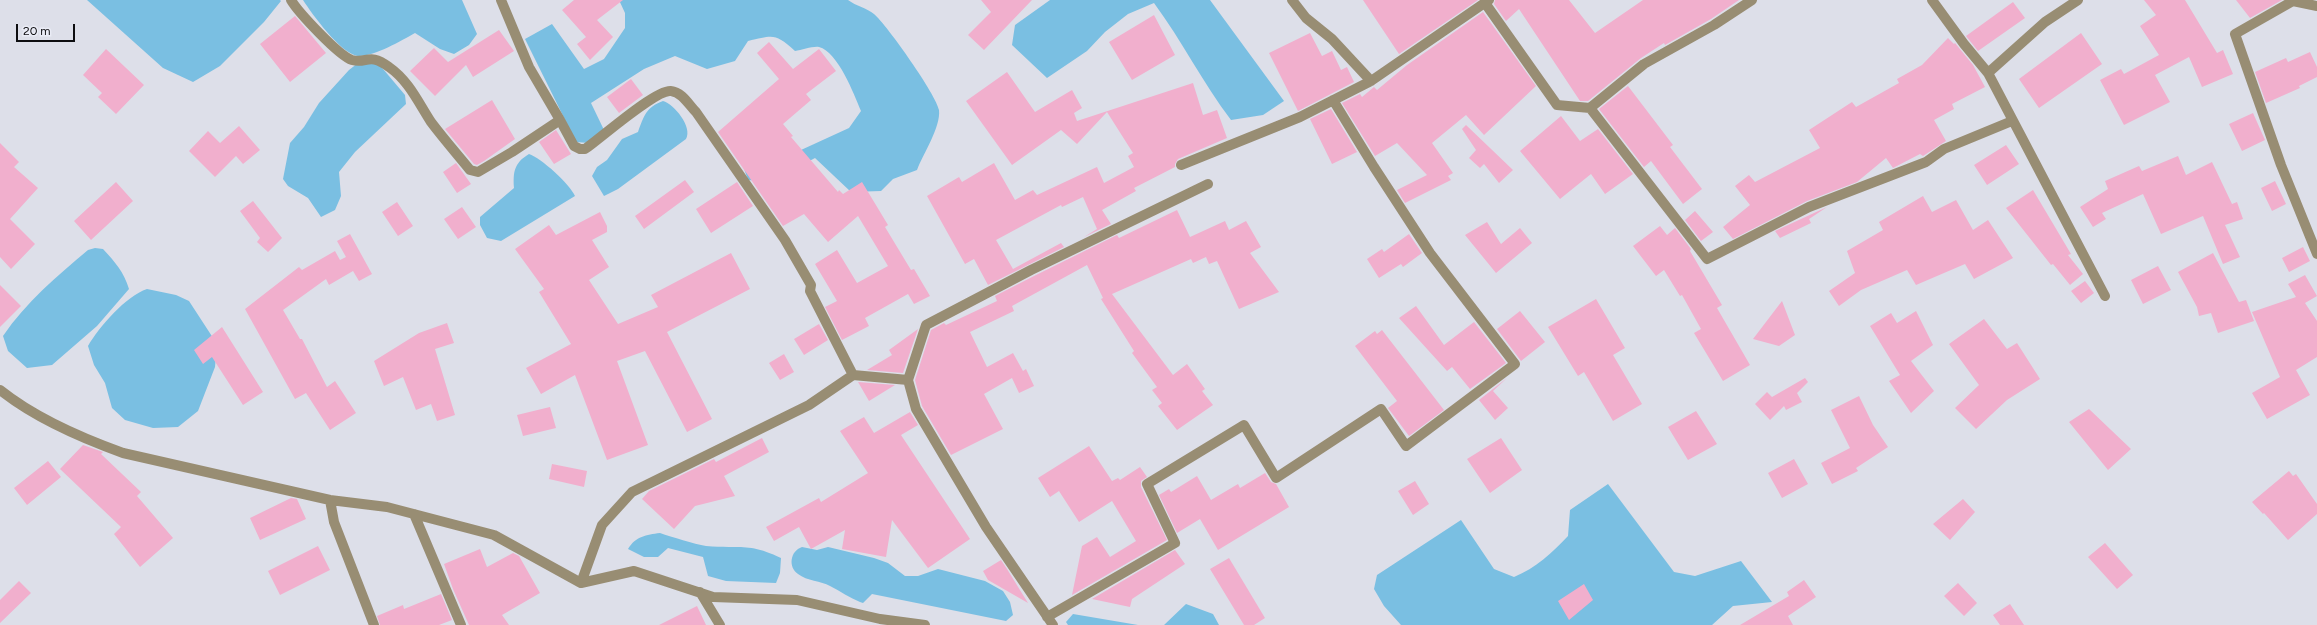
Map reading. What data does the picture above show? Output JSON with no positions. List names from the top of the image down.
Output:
{
  "scale_bar": "20 m"
}
